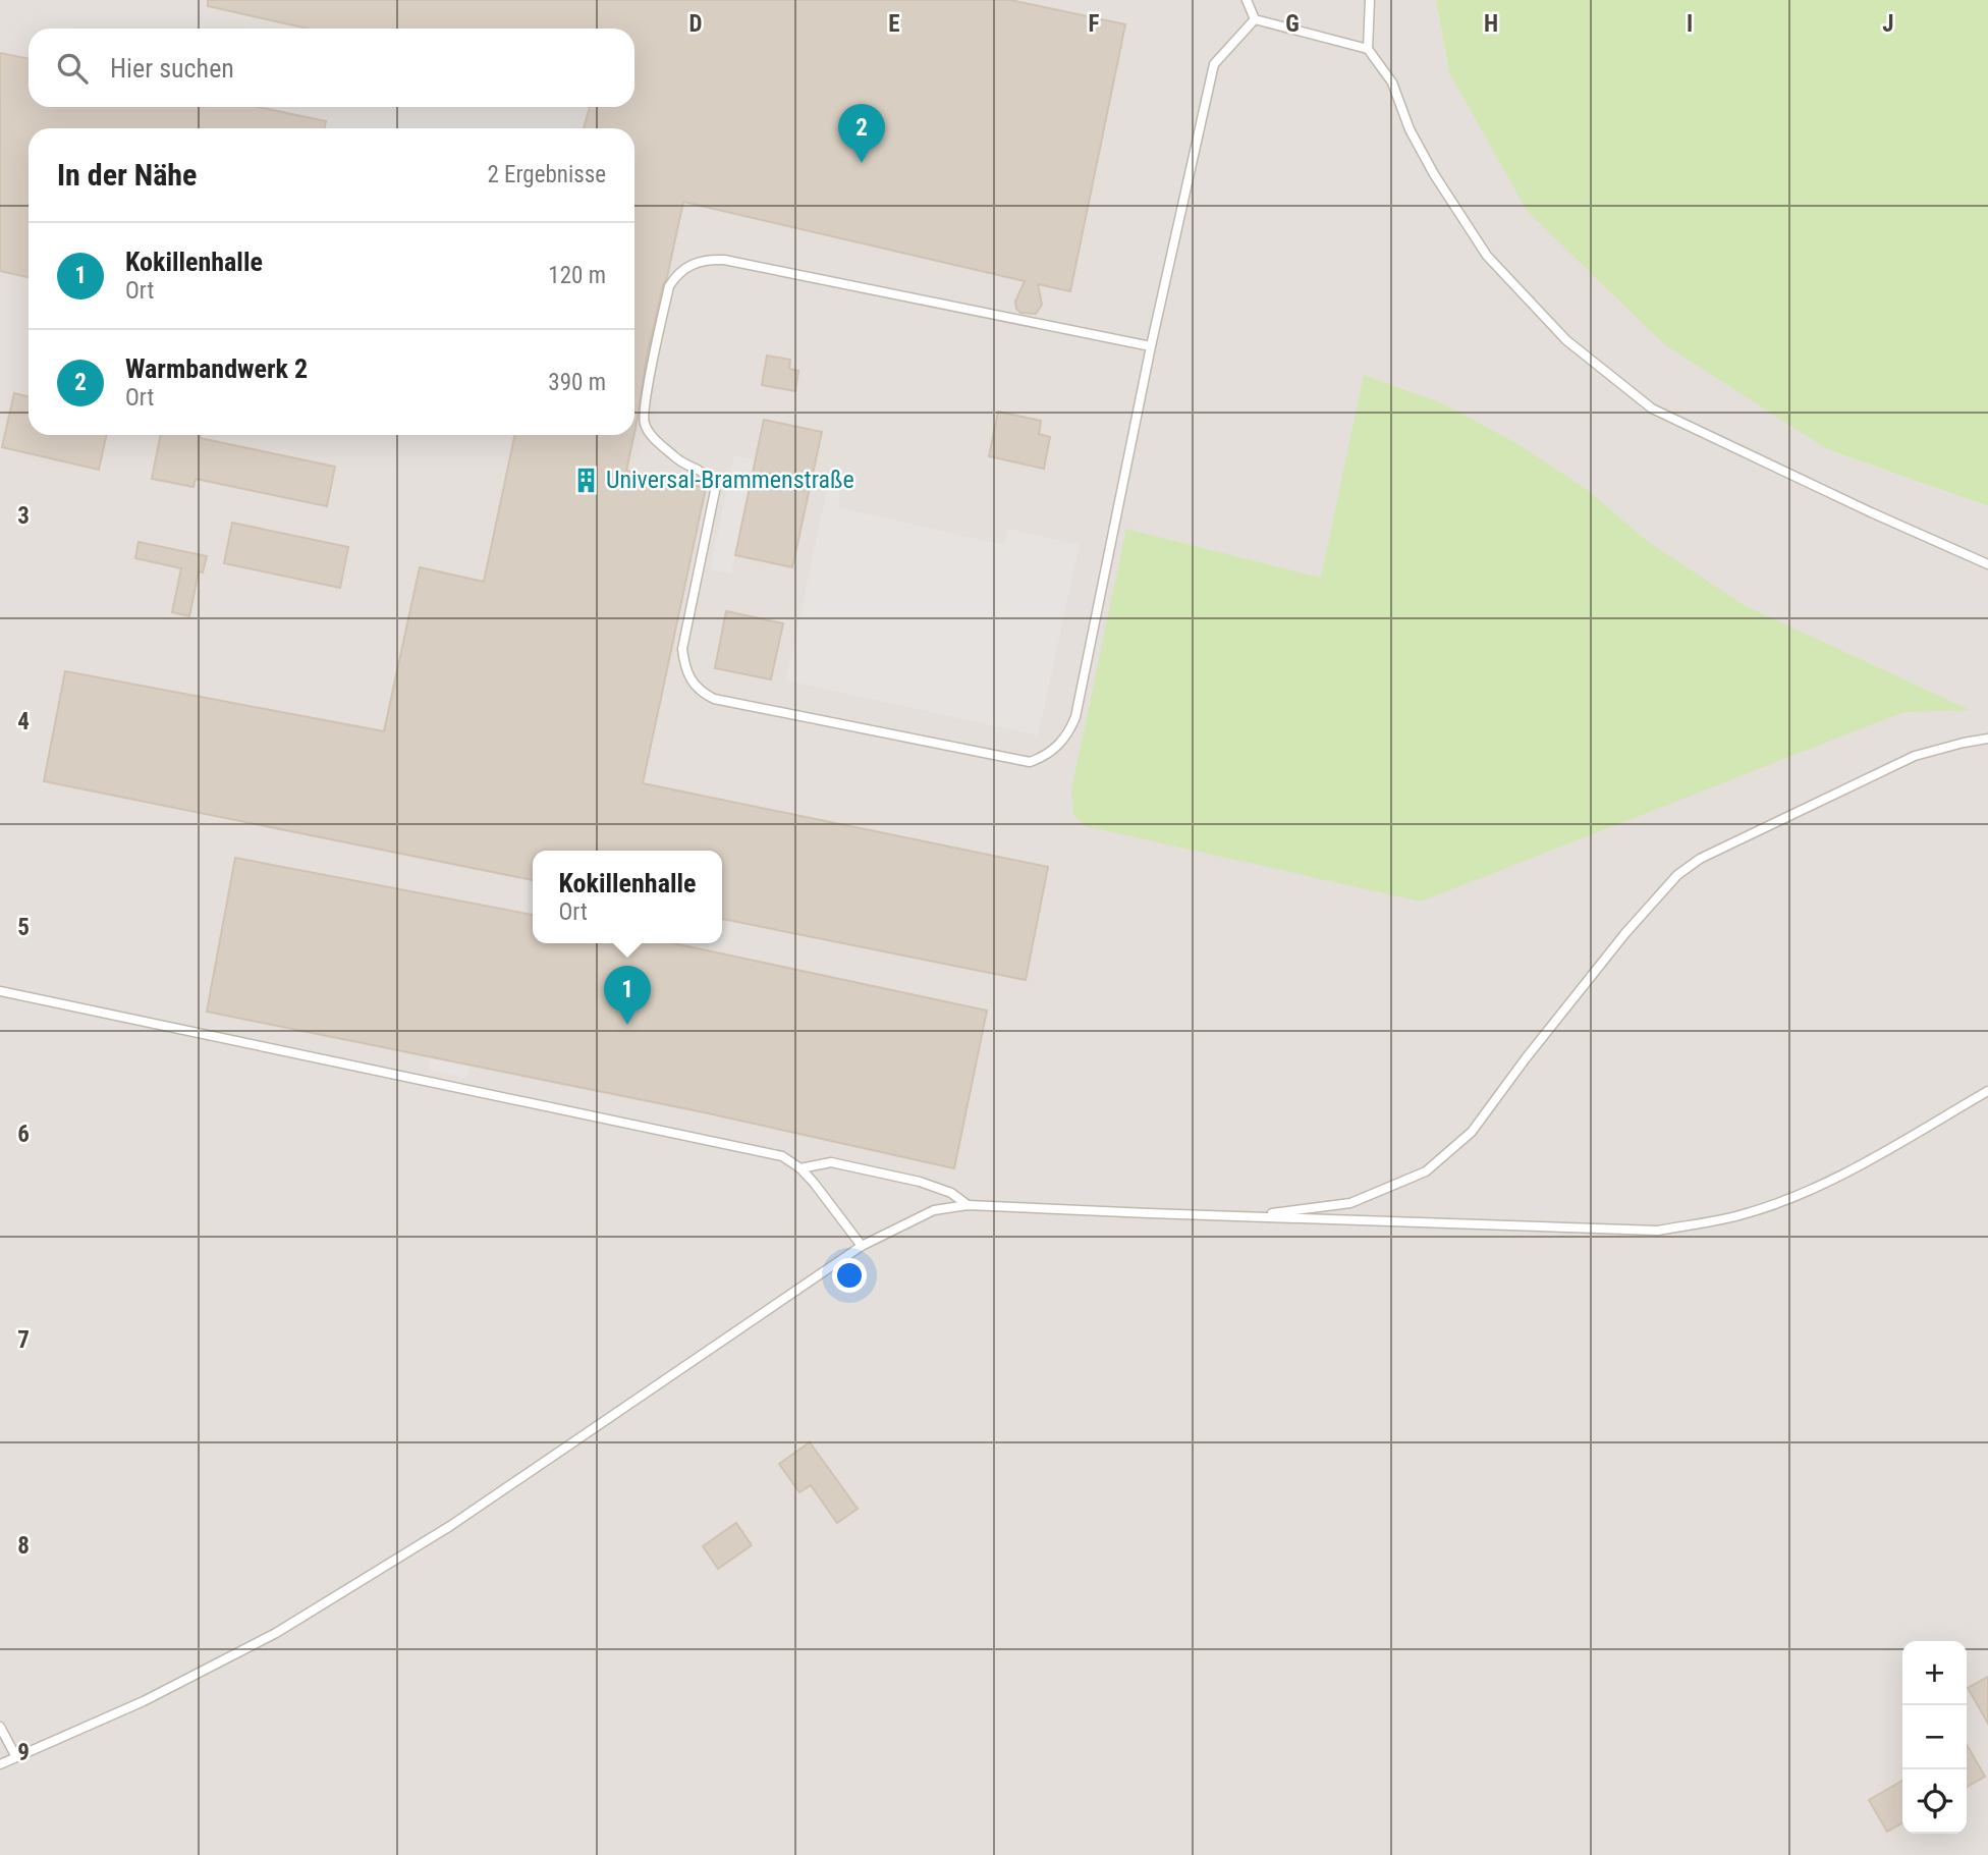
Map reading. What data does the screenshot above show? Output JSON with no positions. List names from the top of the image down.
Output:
{
  "places": {
    "building": ["Universal-Brammenstraße"]
  },
  "page": {
    "search": "Hier suchen",
    "pins": ["2", "1"],
    "heading": ["In der Nähe", "2 Ergebnisse"],
    "list": [
      {
        "mark": "1",
        "name": "Kokillenhalle",
        "note": "Ort",
        "value": "120 m"
      },
      {
        "mark": "2",
        "name": "Warmbandwerk 2",
        "note": "Ort",
        "value": "390 m"
      }
    ],
    "popup": ["Kokillenhalle", "Ort"],
    "map_buttons": ["+", "−"]
  },
  "grid": {
    "columns": [
      "D",
      "E",
      "F",
      "G",
      "H",
      "I",
      "J"
    ],
    "rows": [
      "3",
      "4",
      "5",
      "6",
      "7",
      "8",
      "9"
    ]
  }
}
